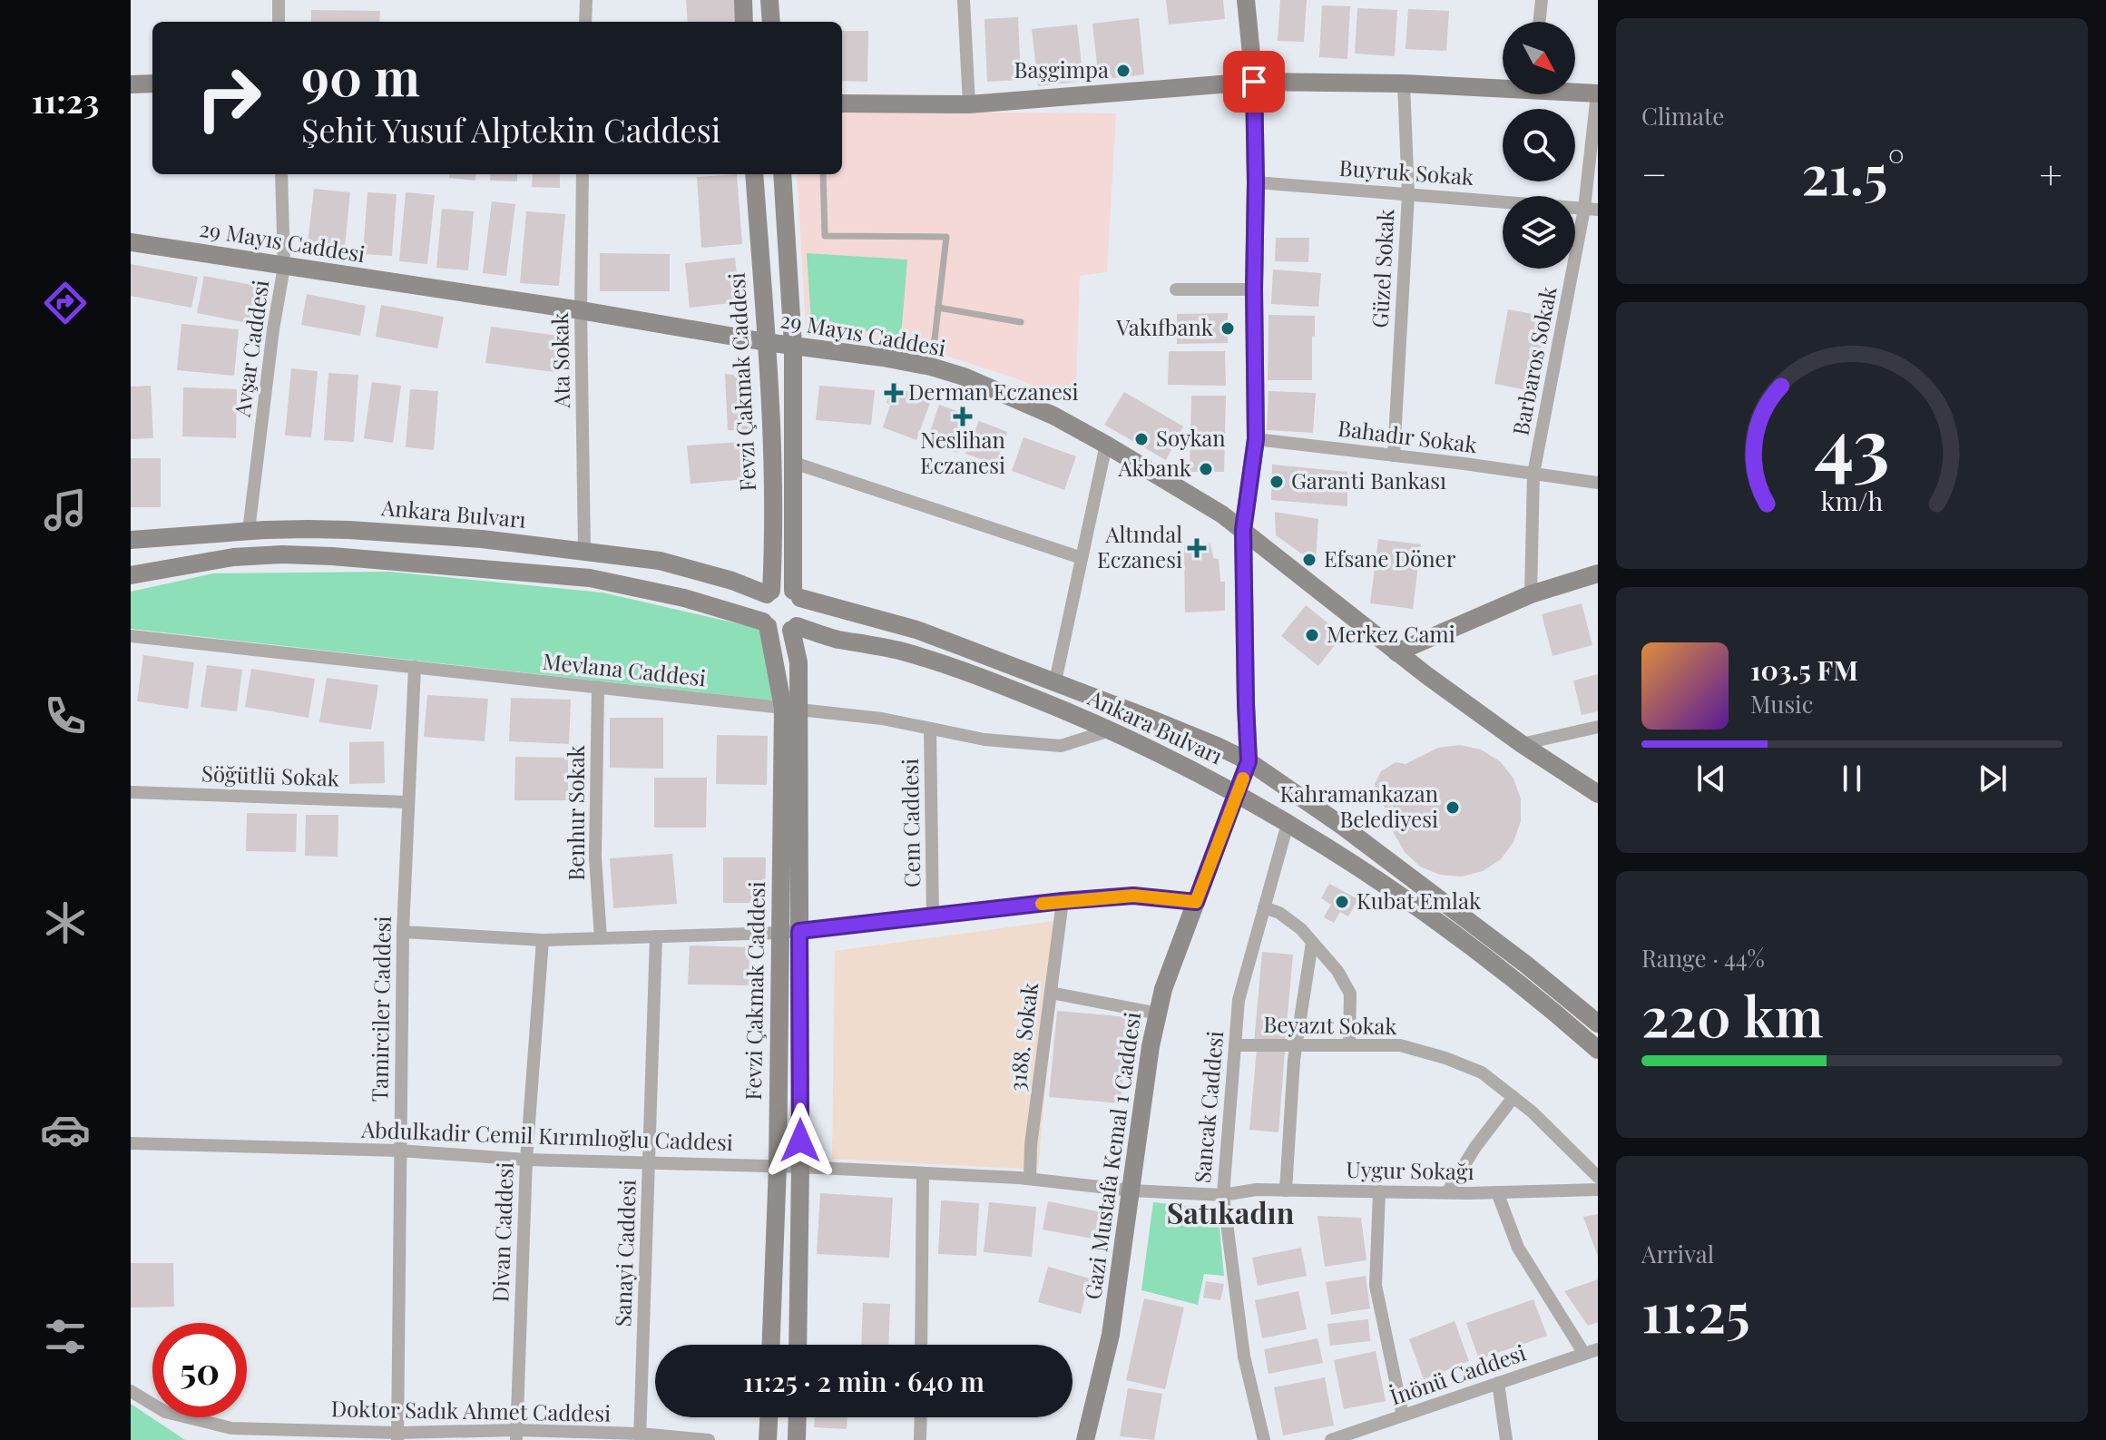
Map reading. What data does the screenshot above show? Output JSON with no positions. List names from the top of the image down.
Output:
{
  "streets": {
    "main road": [
      "29 Mayıs Caddesi",
      "Fevzi Çakmak Caddesi",
      "Ankara Bulvarı",
      "Gazi Mustafa Kemal 1 Caddesi"
    ],
    "street": [
      "Buyruk Sokak",
      "Güzel Sokak",
      "Avşar Caddesi",
      "Ata Sokak",
      "Barbaros Sokak",
      "Bahadır Sokak",
      "Mevlana Caddesi",
      "Söğütlü Sokak",
      "Benhur Sokak",
      "Cem Caddesi",
      "Tamirciler Caddesi",
      "Beyazıt Sokak",
      "3188. Sokak",
      "Sancak Caddesi",
      "Abdulkadir Cemil Kırımlıoğlu Caddesi",
      "Uygur Sokağı",
      "Divan Caddesi",
      "Sanayi Caddesi",
      "İnönü Caddesi",
      "Doktor Sadık Ahmet Caddesi"
    ]
  },
  "crossings": [
    ["Buyruk Sokak", "Güzel Sokak"],
    ["Buyruk Sokak", "Barbaros Sokak"],
    ["29 Mayıs Caddesi", "Avşar Caddesi"],
    ["29 Mayıs Caddesi", "Ata Sokak"],
    ["29 Mayıs Caddesi", "Fevzi Çakmak Caddesi"],
    ["Güzel Sokak", "Bahadır Sokak"],
    ["Avşar Caddesi", "Ankara Bulvarı"],
    ["Ata Sokak", "Ankara Bulvarı"],
    ["Barbaros Sokak", "Bahadır Sokak"],
    ["Fevzi Çakmak Caddesi", "Ankara Bulvarı"],
    ["Fevzi Çakmak Caddesi", "Mevlana Caddesi"],
    ["Fevzi Çakmak Caddesi", "Abdulkadir Cemil Kırımlıoğlu Caddesi"],
    ["Ankara Bulvarı", "Mevlana Caddesi"],
    ["Ankara Bulvarı", "Sancak Caddesi"],
    ["Ankara Bulvarı", "Gazi Mustafa Kemal 1 Caddesi"],
    ["Mevlana Caddesi", "Benhur Sokak"],
    ["Mevlana Caddesi", "Cem Caddesi"],
    ["Mevlana Caddesi", "Tamirciler Caddesi"],
    ["Söğütlü Sokak", "Tamirciler Caddesi"],
    ["Tamirciler Caddesi", "Abdulkadir Cemil Kırımlıoğlu Caddesi"],
    ["Tamirciler Caddesi", "Doktor Sadık Ahmet Caddesi"],
    ["Beyazıt Sokak", "Sancak Caddesi"],
    ["3188. Sokak", "Abdulkadir Cemil Kırımlıoğlu Caddesi"],
    ["Sancak Caddesi", "Abdulkadir Cemil Kırımlıoğlu Caddesi"],
    ["Sancak Caddesi", "Uygur Sokağı"],
    ["Abdulkadir Cemil Kırımlıoğlu Caddesi", "Gazi Mustafa Kemal 1 Caddesi"],
    ["Abdulkadir Cemil Kırımlıoğlu Caddesi", "Uygur Sokağı"],
    ["Abdulkadir Cemil Kırımlıoğlu Caddesi", "Divan Caddesi"],
    ["Abdulkadir Cemil Kırımlıoğlu Caddesi", "Sanayi Caddesi"],
    ["Divan Caddesi", "Doktor Sadık Ahmet Caddesi"],
    ["Sanayi Caddesi", "Doktor Sadık Ahmet Caddesi"]
  ],
  "districts": ["Satıkadın"],
  "places": {
    "other": [
      "Başgimpa",
      "Vakıfbank",
      "Soykan",
      "Akbank",
      "Garanti Bankası",
      "Efsane Döner",
      "Merkez Cami",
      "Kahramankazan Belediyesi",
      "Kubat Emlak"
    ],
    "health": ["Derman Eczanesi", "Neslihan Eczanesi", "Altındal Eczanesi"]
  },
  "north": "bottom right",
  "page": {
    "tabs": "11:23",
    "tile": [
      "Climate",
      ["Range · 44%", "220 km"],
      ["Arrival", "11:25"]
    ],
    "turn": ["90 m", "Şehit Yusuf Alptekin Caddesi"],
    "heat": ["−", "21.5°", "+"],
    "song": ["103.5 FM", "Music"],
    "limit": "50",
    "trip": "11:25 · 2 min · 640 m",
    "gauge": ["43", "km/h"]
  }
}
